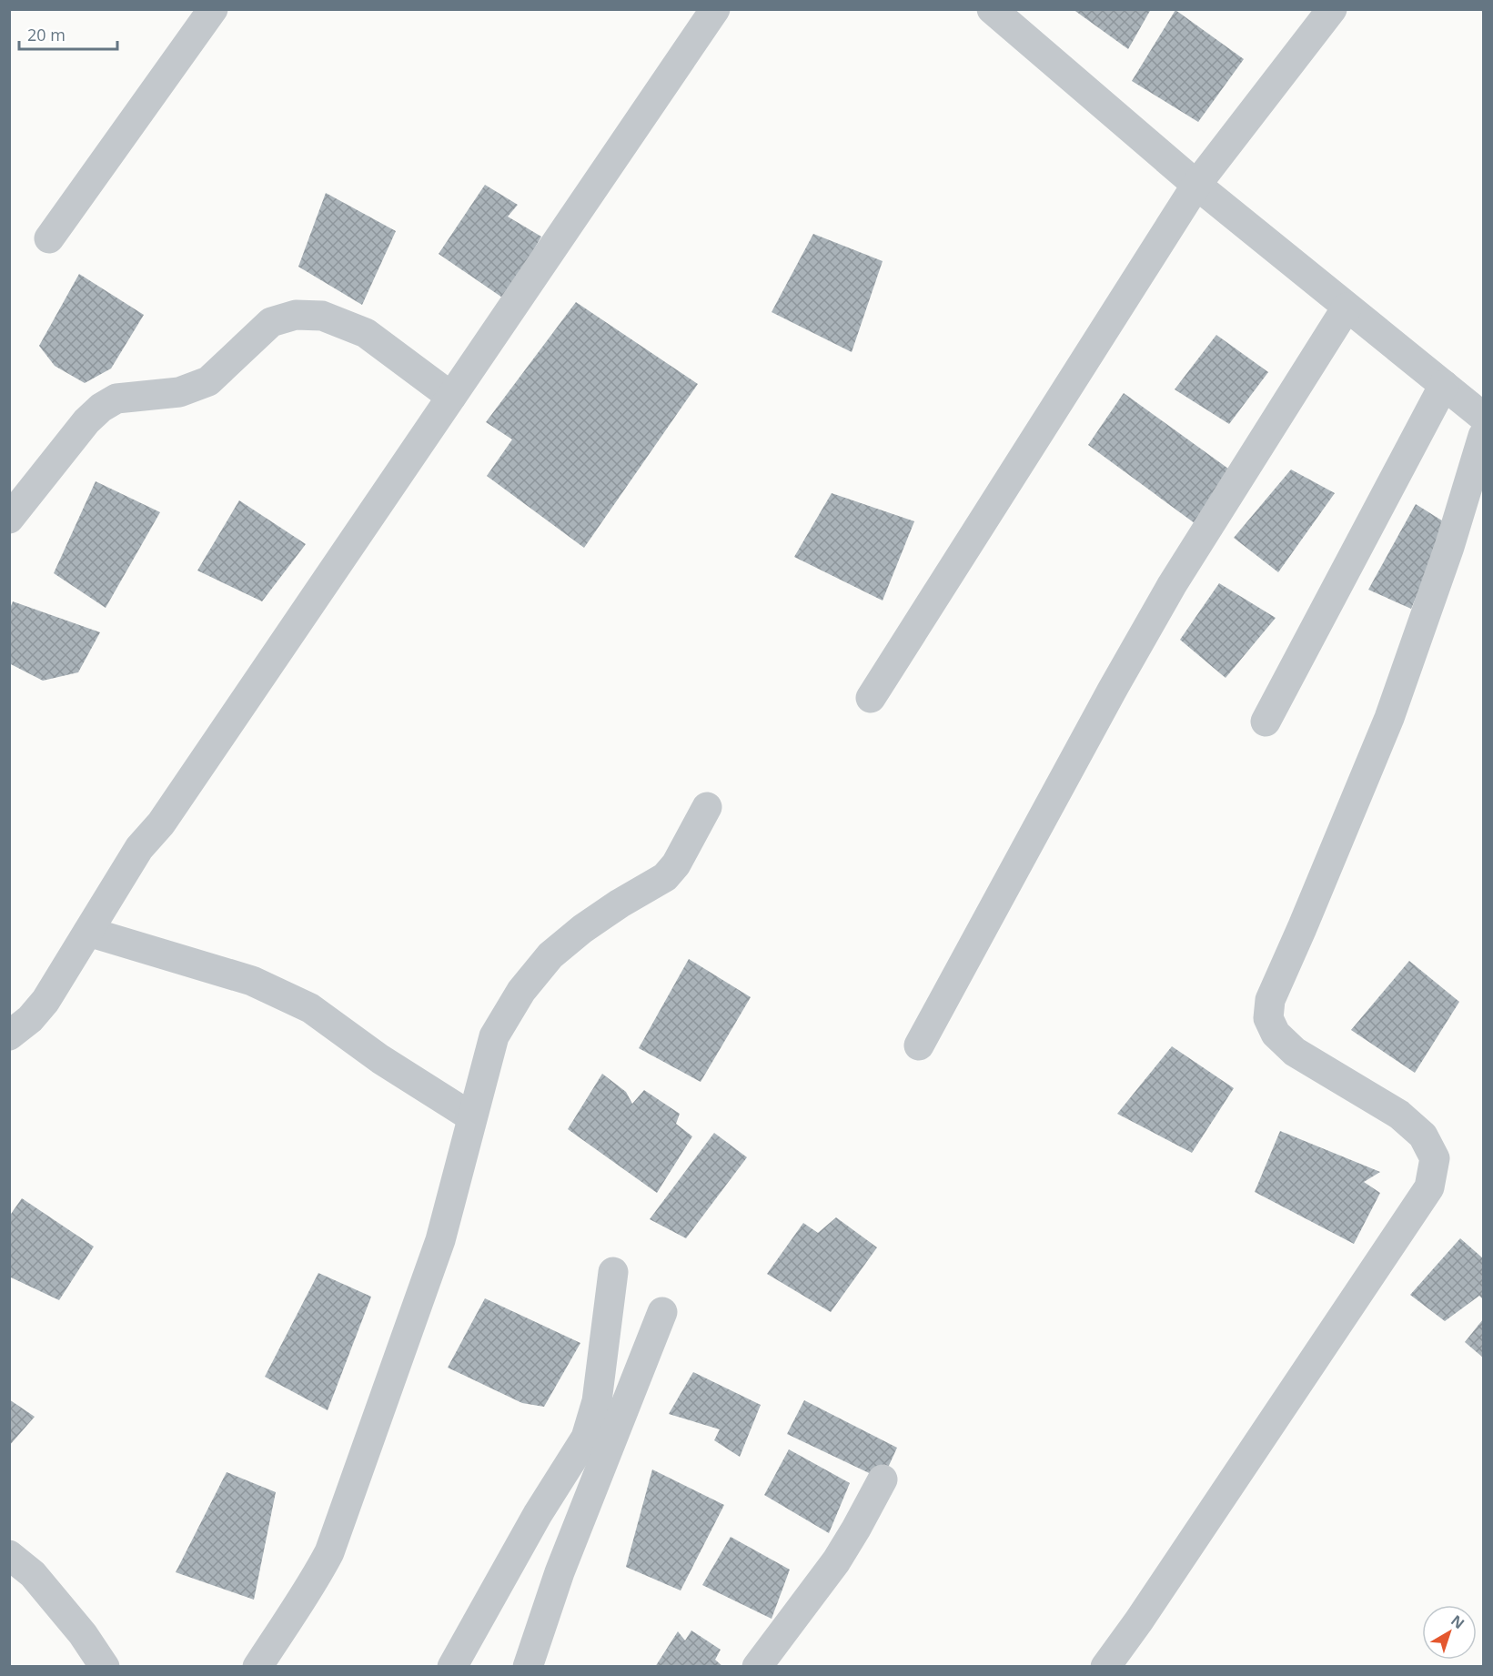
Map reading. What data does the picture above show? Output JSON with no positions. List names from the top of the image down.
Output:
{
  "scale_bar": "20 m",
  "north": "top right"
}
